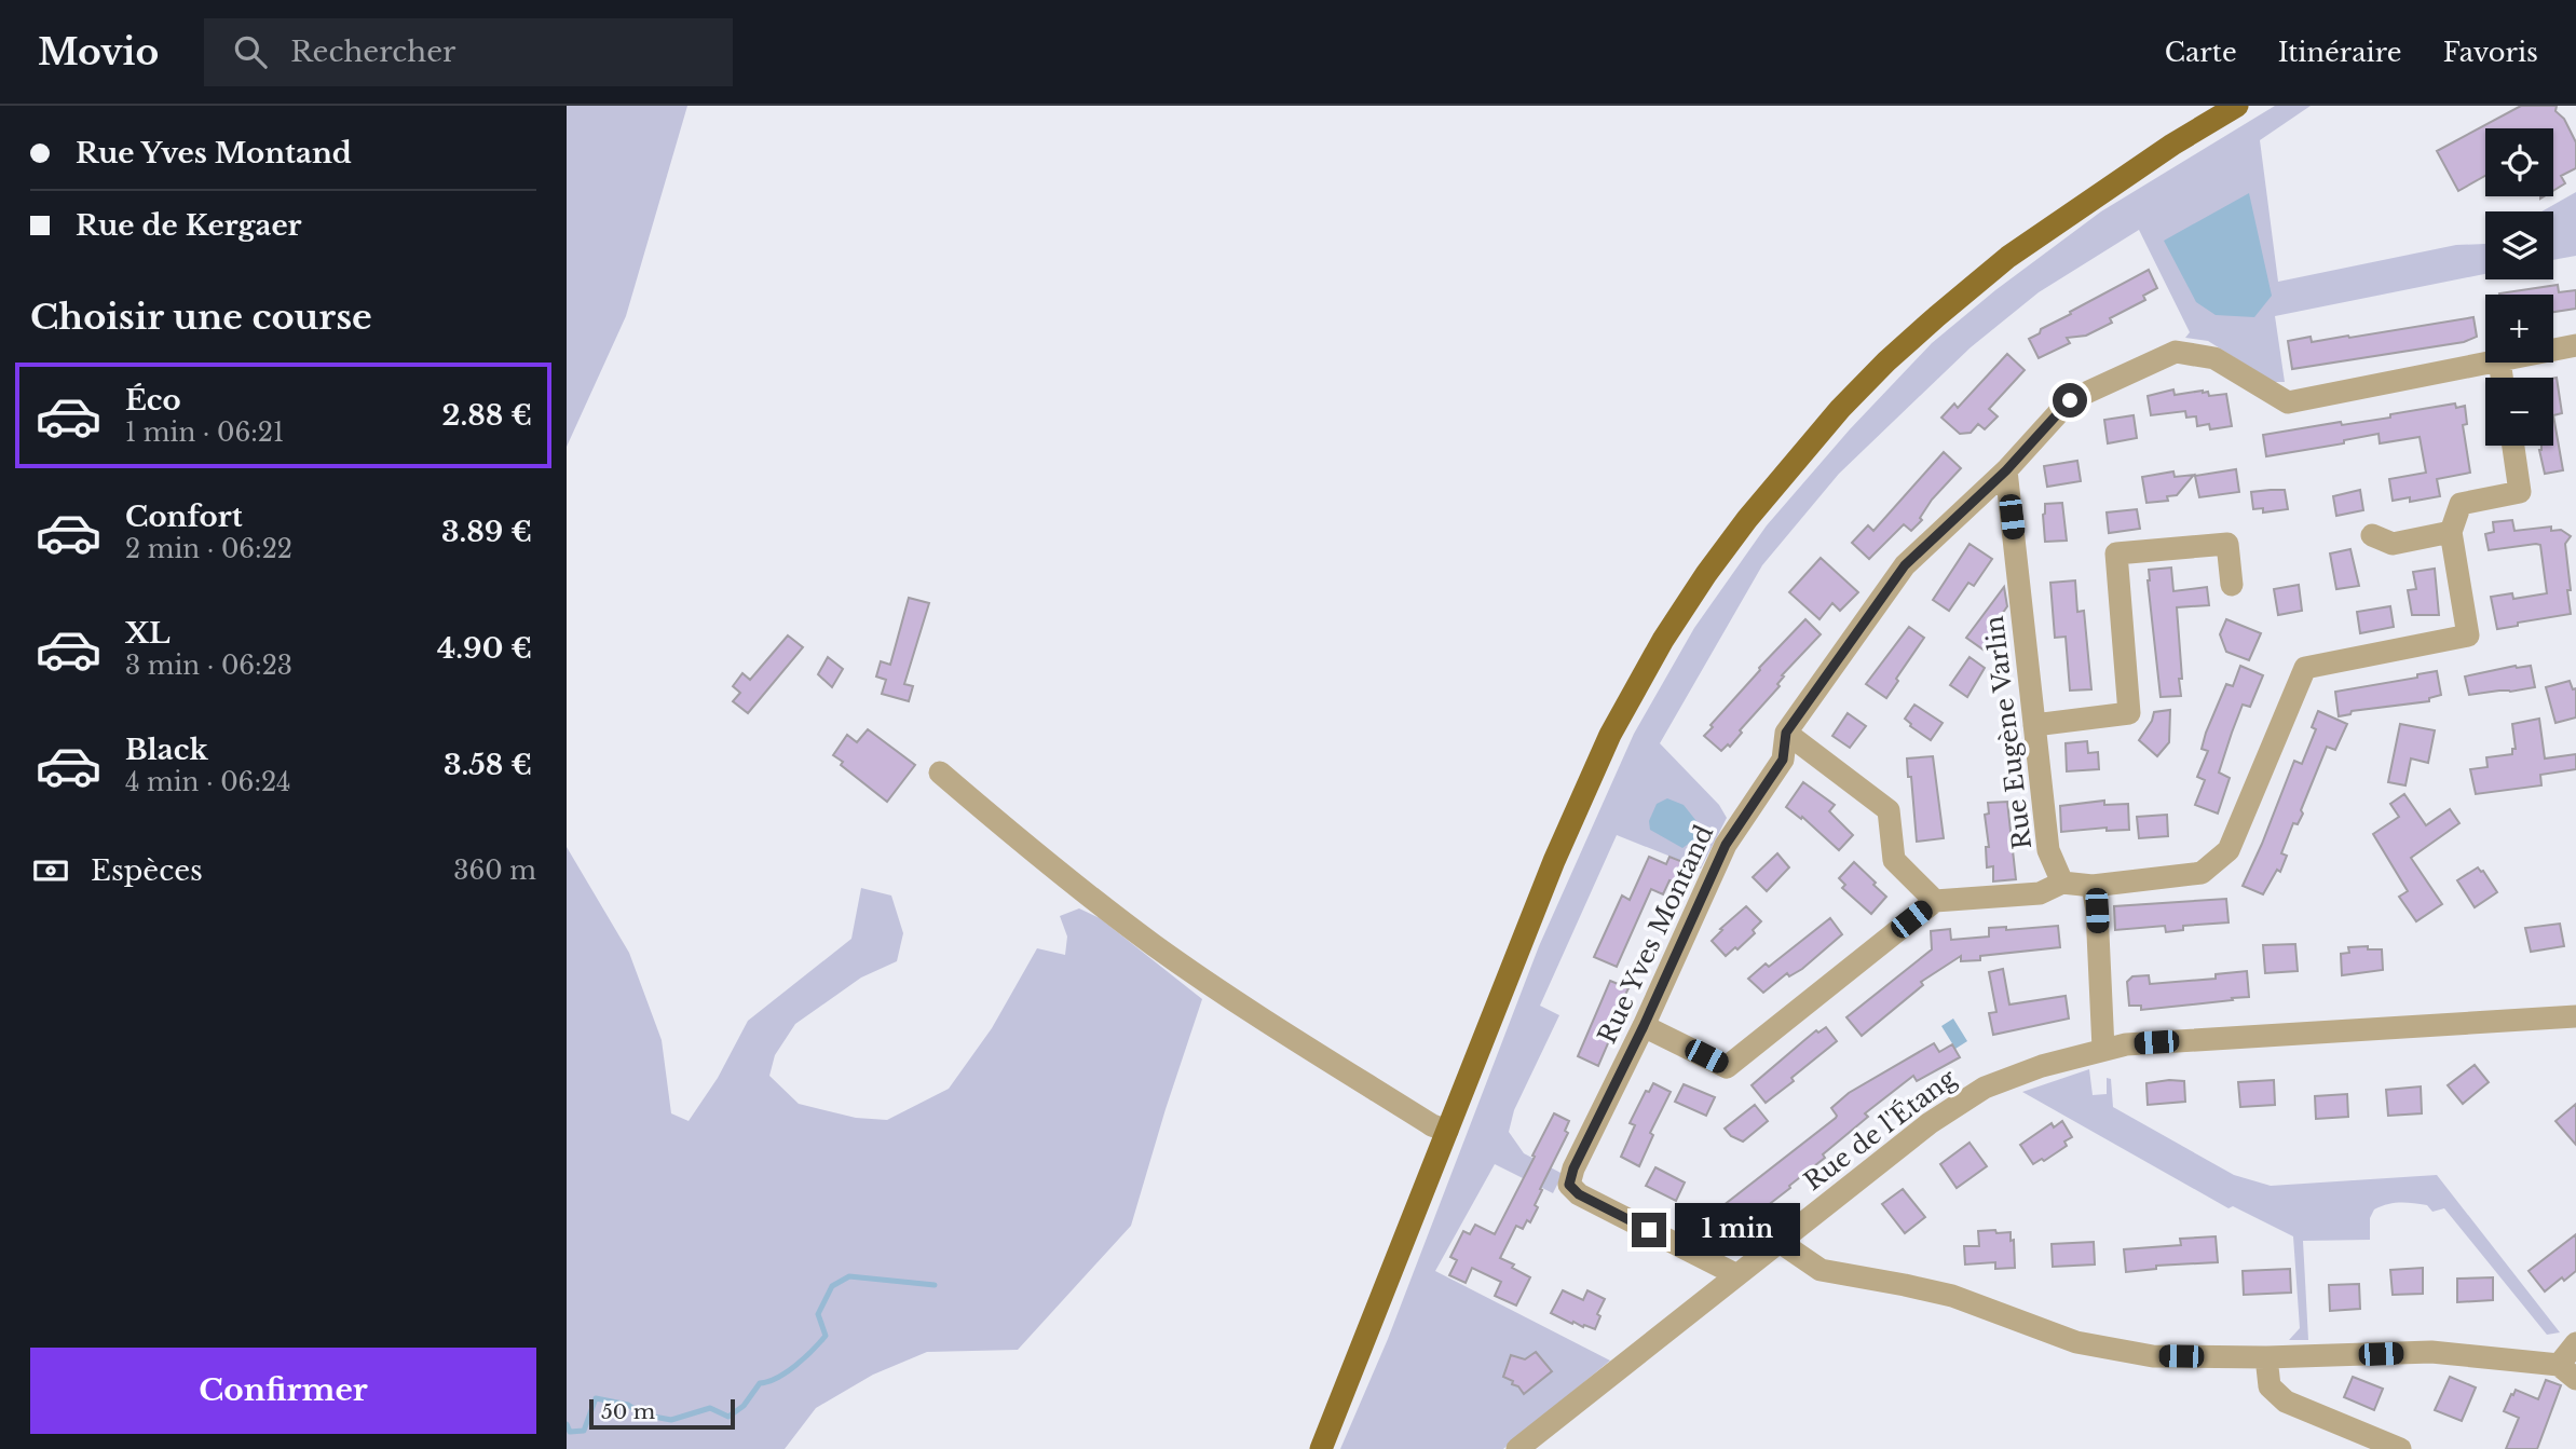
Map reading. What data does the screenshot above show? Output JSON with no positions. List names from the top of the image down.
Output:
{
  "streets": {
    "street": ["Rue Eugène Varlin", "Rue Yves Montand", "Rue de l'Étang"]
  },
  "crossings": [
    ["Rue Eugène Varlin", "Rue Yves Montand"],
    ["Rue Yves Montand", "Rue de l'Étang"]
  ],
  "scale_bar": "50 m",
  "page": {
    "header": "Movio",
    "search": "Rechercher",
    "nav": ["Carte", "Itinéraire", "Favoris"],
    "banner": ["Rue Yves Montand", "Rue de Kergaer"],
    "map_buttons": ["+", "−"],
    "heading": "Choisir une course",
    "list": [
      {
        "name": "Éco",
        "note": "1 min · 06:21",
        "value": "2.88 €"
      },
      {
        "name": "Confort",
        "note": "2 min · 06:22",
        "value": "3.89 €"
      },
      {
        "name": "XL",
        "note": "3 min · 06:23",
        "value": "4.90 €"
      },
      {
        "name": "Black",
        "note": "4 min · 06:24",
        "value": "3.58 €"
      }
    ],
    "pay": ["Espèces", "360 m"],
    "bubble": "1 min",
    "buttons": "Confirmer",
    "scale": "50 m"
  }
}
